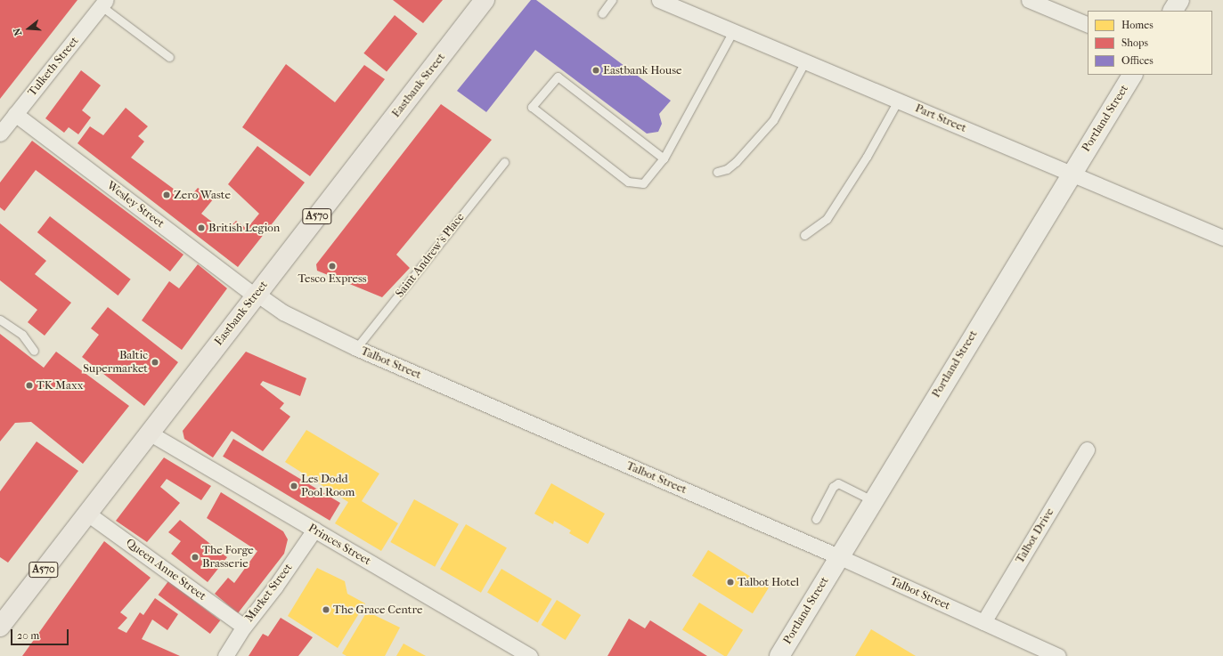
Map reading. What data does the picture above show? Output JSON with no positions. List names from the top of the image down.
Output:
{
  "streets": {
    "highway": ["Eastbank Street", "A570"],
    "street": [
      "Tulketh Street",
      "Part Street",
      "Portland Street",
      "Wesley Street",
      "Talbot Street",
      "Talbot Drive",
      "Princes Street",
      "Queen Anne Street",
      "Market Street"
    ],
    "lane": ["Saint Andrew's Place"]
  },
  "crossings": [
    ["Tulketh Street", "Wesley Street"],
    ["Eastbank Street", "Wesley Street"],
    ["Eastbank Street", "Talbot Street"],
    ["Eastbank Street", "Princes Street"],
    ["Eastbank Street", "Queen Anne Street"],
    ["Part Street", "Portland Street"],
    ["Portland Street", "Talbot Street"],
    ["Wesley Street", "Talbot Street"],
    ["Saint Andrew's Place", "Talbot Street"],
    ["Talbot Street", "Talbot Drive"],
    ["Princes Street", "Market Street"],
    ["Queen Anne Street", "Market Street"]
  ],
  "places": [
    "Eastbank House",
    "Zero Waste",
    "British Legion",
    "Tesco Express",
    "Baltic Supermarket",
    "TK Maxx",
    "Les Dodd Pool Room",
    "The Forge Brasserie",
    "Talbot Hotel",
    "The Grace Centre"
  ],
  "legend": ["Homes", "Shops", "Offices"],
  "scale_bar": "20 m",
  "north": "left"
}
